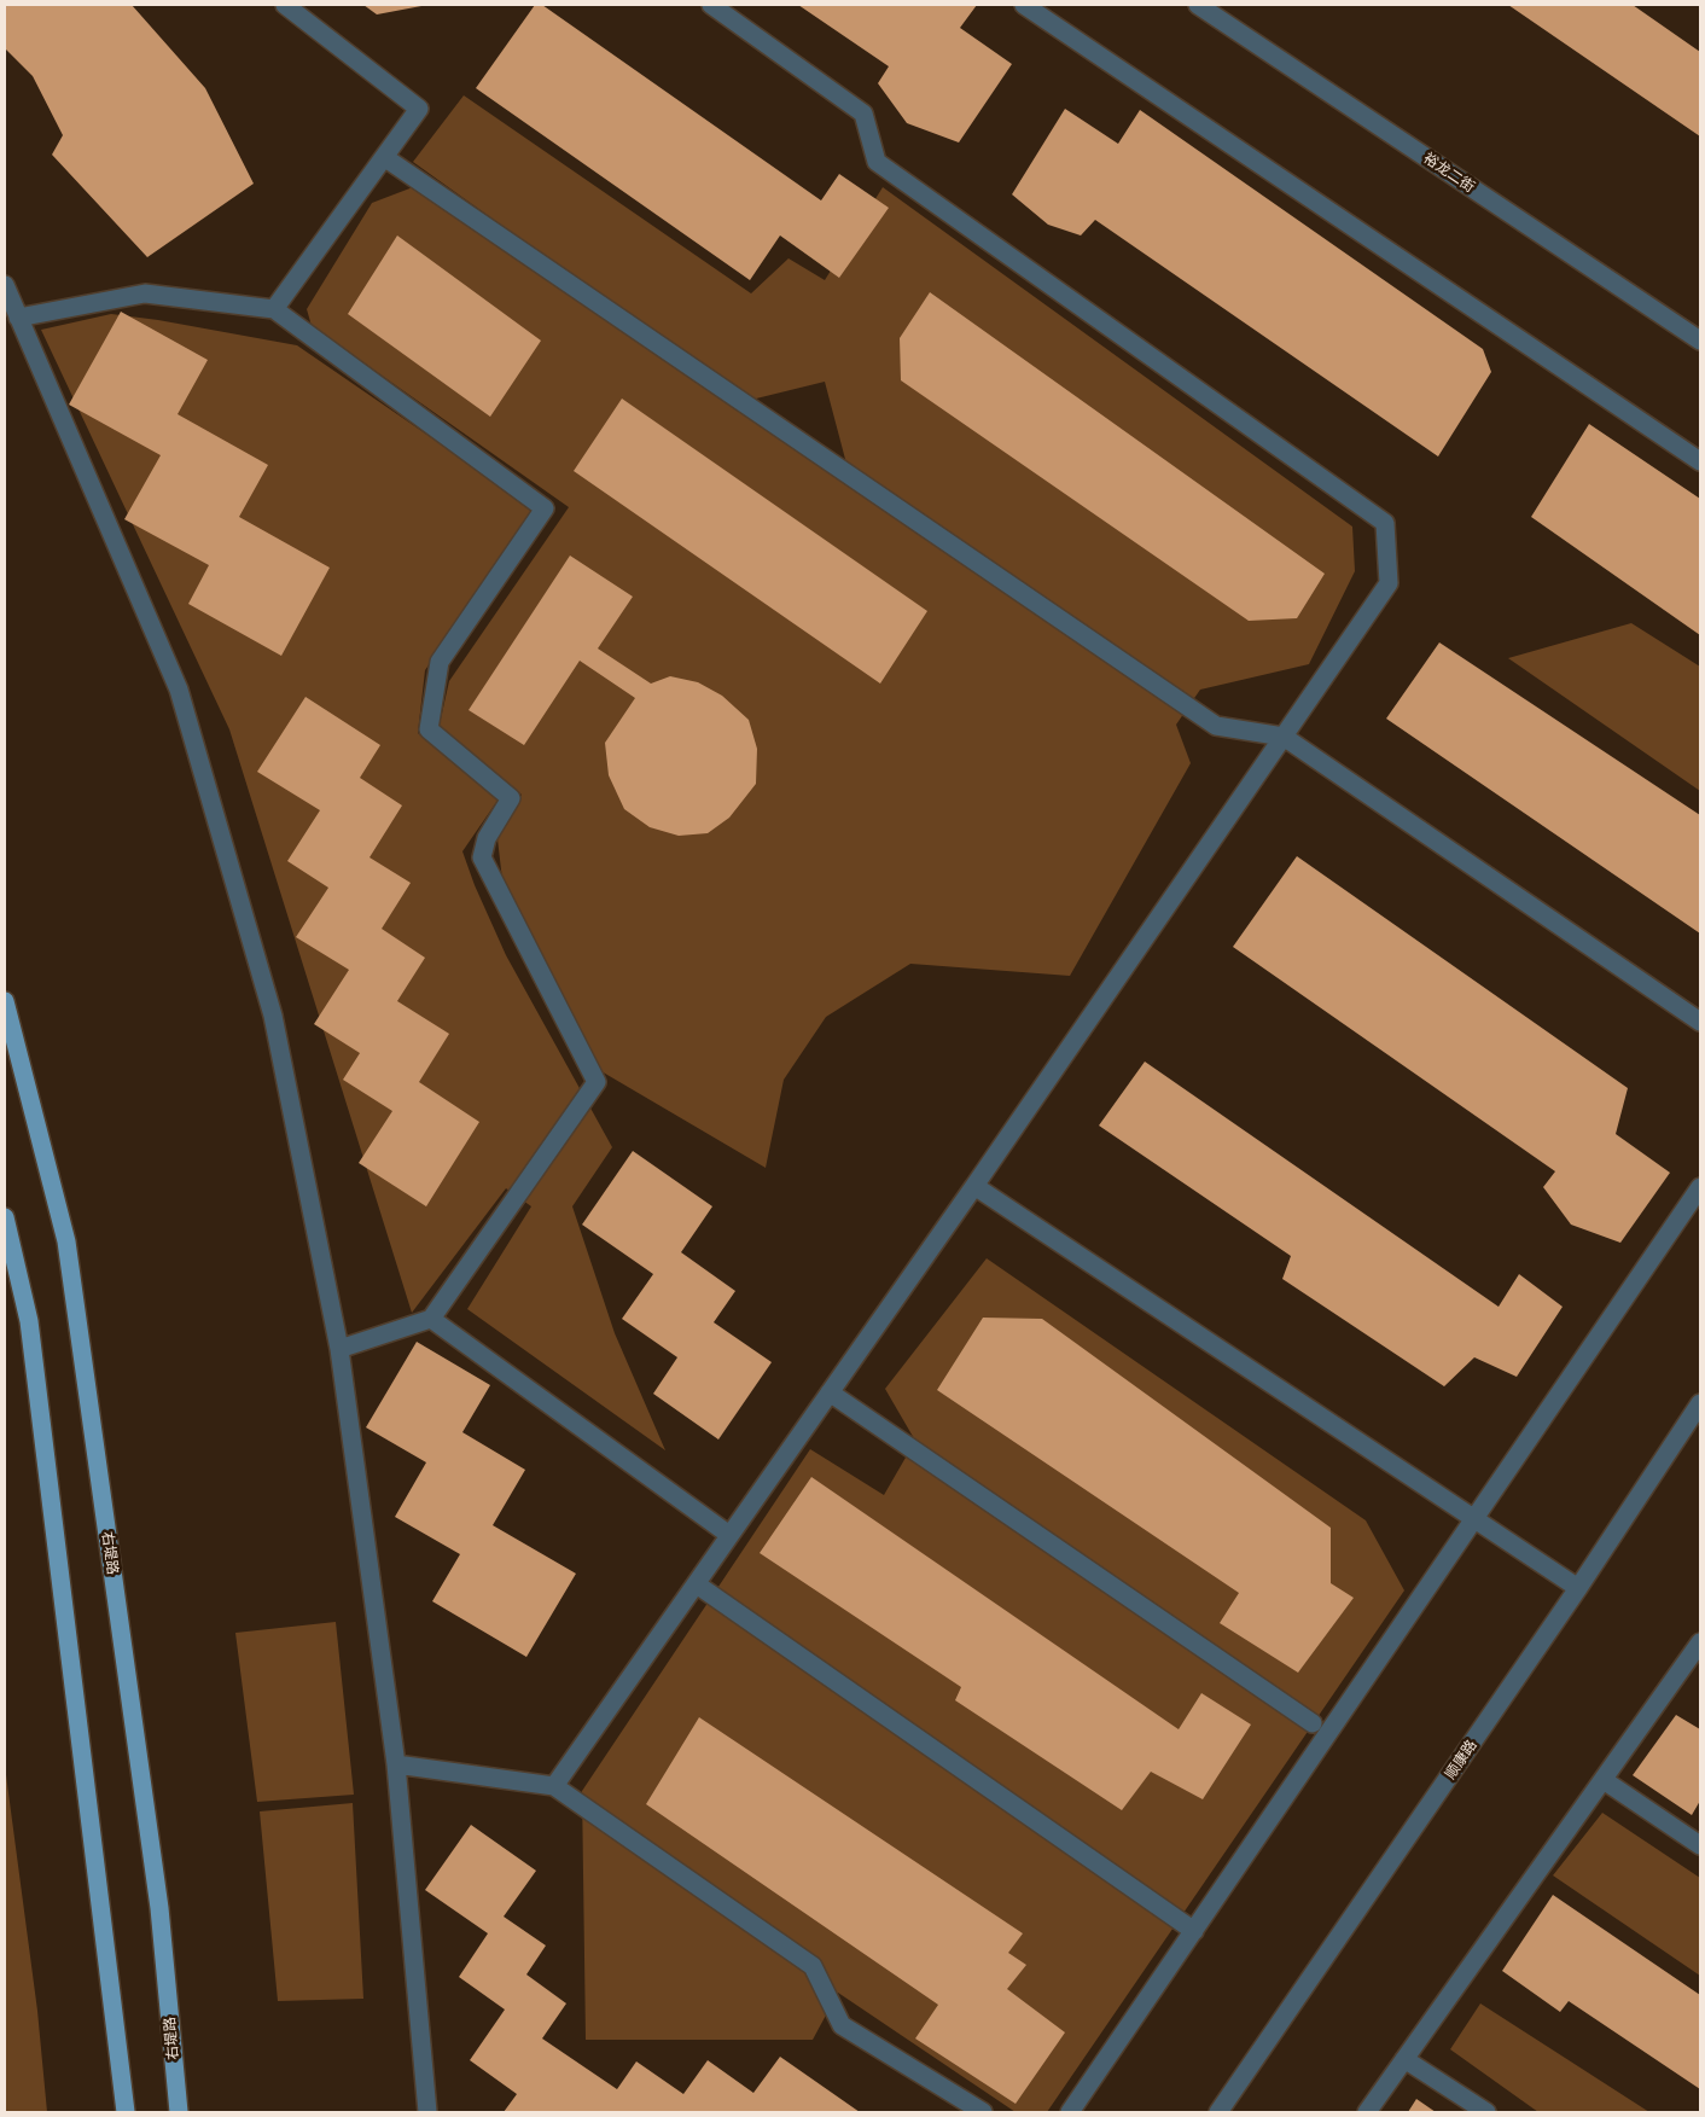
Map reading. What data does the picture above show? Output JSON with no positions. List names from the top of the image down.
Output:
{
  "streets": {
    "main road": ["右堤路"],
    "street": ["裕龙二街", "顺康路"]
  }
}
